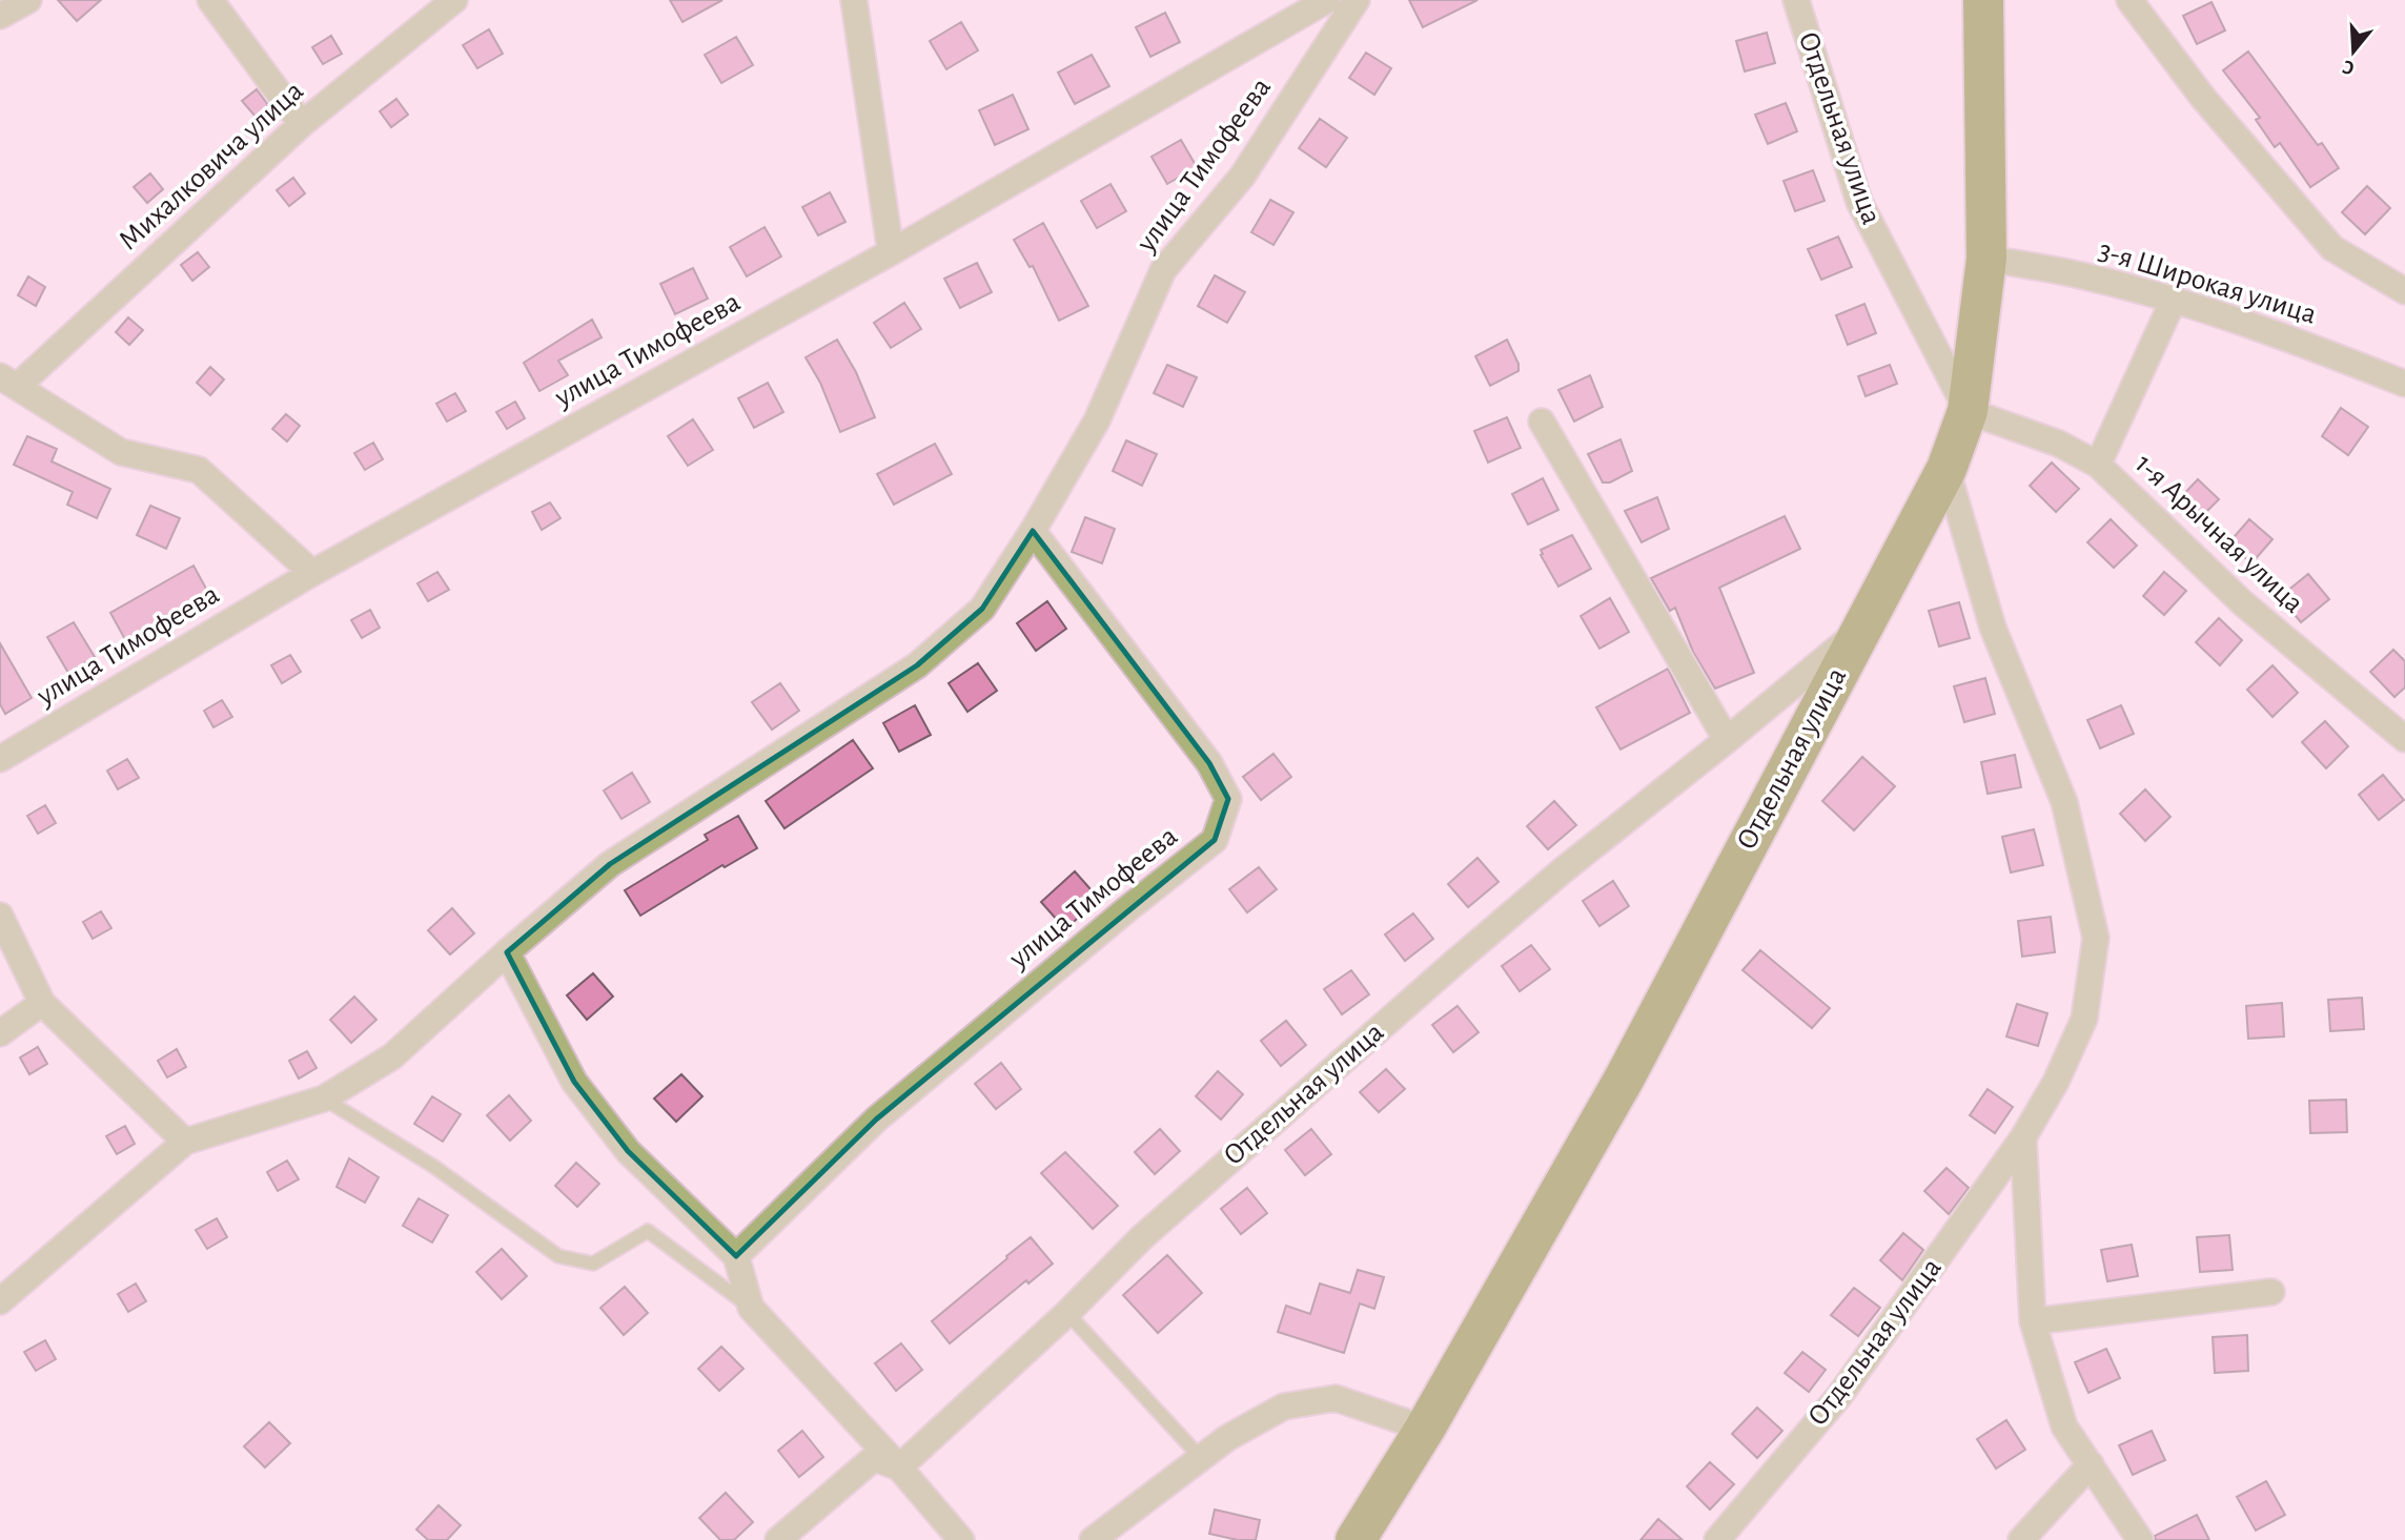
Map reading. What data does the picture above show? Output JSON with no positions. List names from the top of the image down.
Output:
{
  "streets": {
    "main road": ["Отдельная улица"],
    "street": [
      "улица Тимофеева",
      "Михалковича улица",
      "3-я Широкая улица",
      "1-я Арычная улица"
    ]
  },
  "crossings": [
    ["Отдельная улица", "3-я Широкая улица"],
    ["Отдельная улица", "1-я Арычная улица"]
  ],
  "north": "bottom"
}
